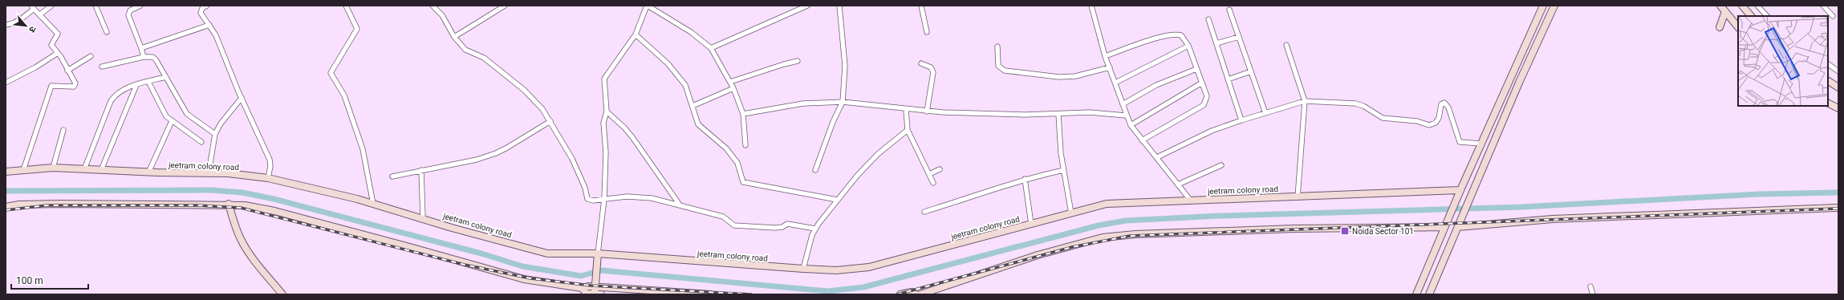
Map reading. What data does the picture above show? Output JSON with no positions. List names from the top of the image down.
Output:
{
  "streets": {
    "street": ["jeetram colony road"]
  },
  "places": {
    "transit": ["Noida Sector 101"]
  },
  "scale_bar": "100 m",
  "north": "bottom right"
}
